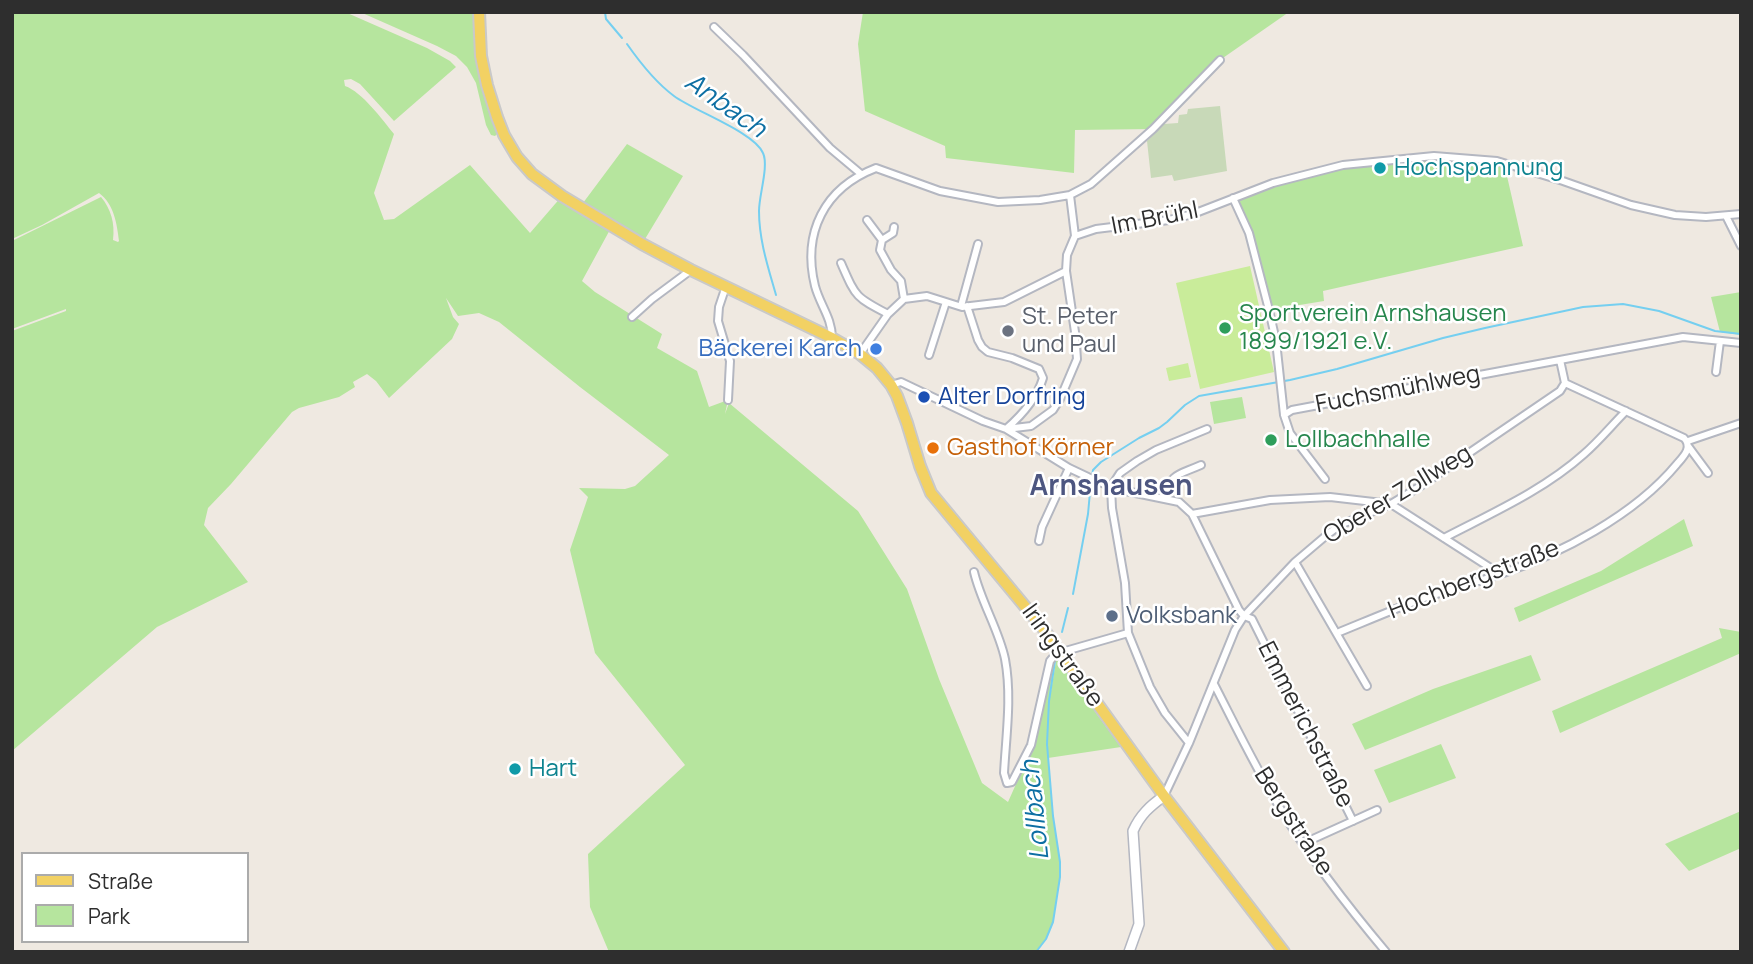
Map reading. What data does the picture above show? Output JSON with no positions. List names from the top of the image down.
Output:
{
  "streets": {
    "main road": ["Iringstraße"],
    "street": [
      "Im Brühl",
      "Fuchsmühlweg",
      "Oberer Zollweg",
      "Hochbergstraße",
      "Emmerichstraße",
      "Bergstraße"
    ]
  },
  "crossings": [
    ["Oberer Zollweg", "Iringstraße"],
    ["Oberer Zollweg", "Emmerichstraße"],
    ["Oberer Zollweg", "Bergstraße"],
    ["Emmerichstraße", "Bergstraße"]
  ],
  "districts": ["Arnshausen"],
  "water": ["Anbach", "Lollbach"],
  "places": [
    "Hochspannung",
    "Sportverein Arnshausen 1899/1921 e.V.",
    "St. Peter und Paul",
    "Bäckerei Karch",
    "Alter Dorfring",
    "Lollbachhalle",
    "Gasthof Körner",
    "Volksbank",
    "Hart"
  ],
  "legend": ["Straße", "Park"]
}
